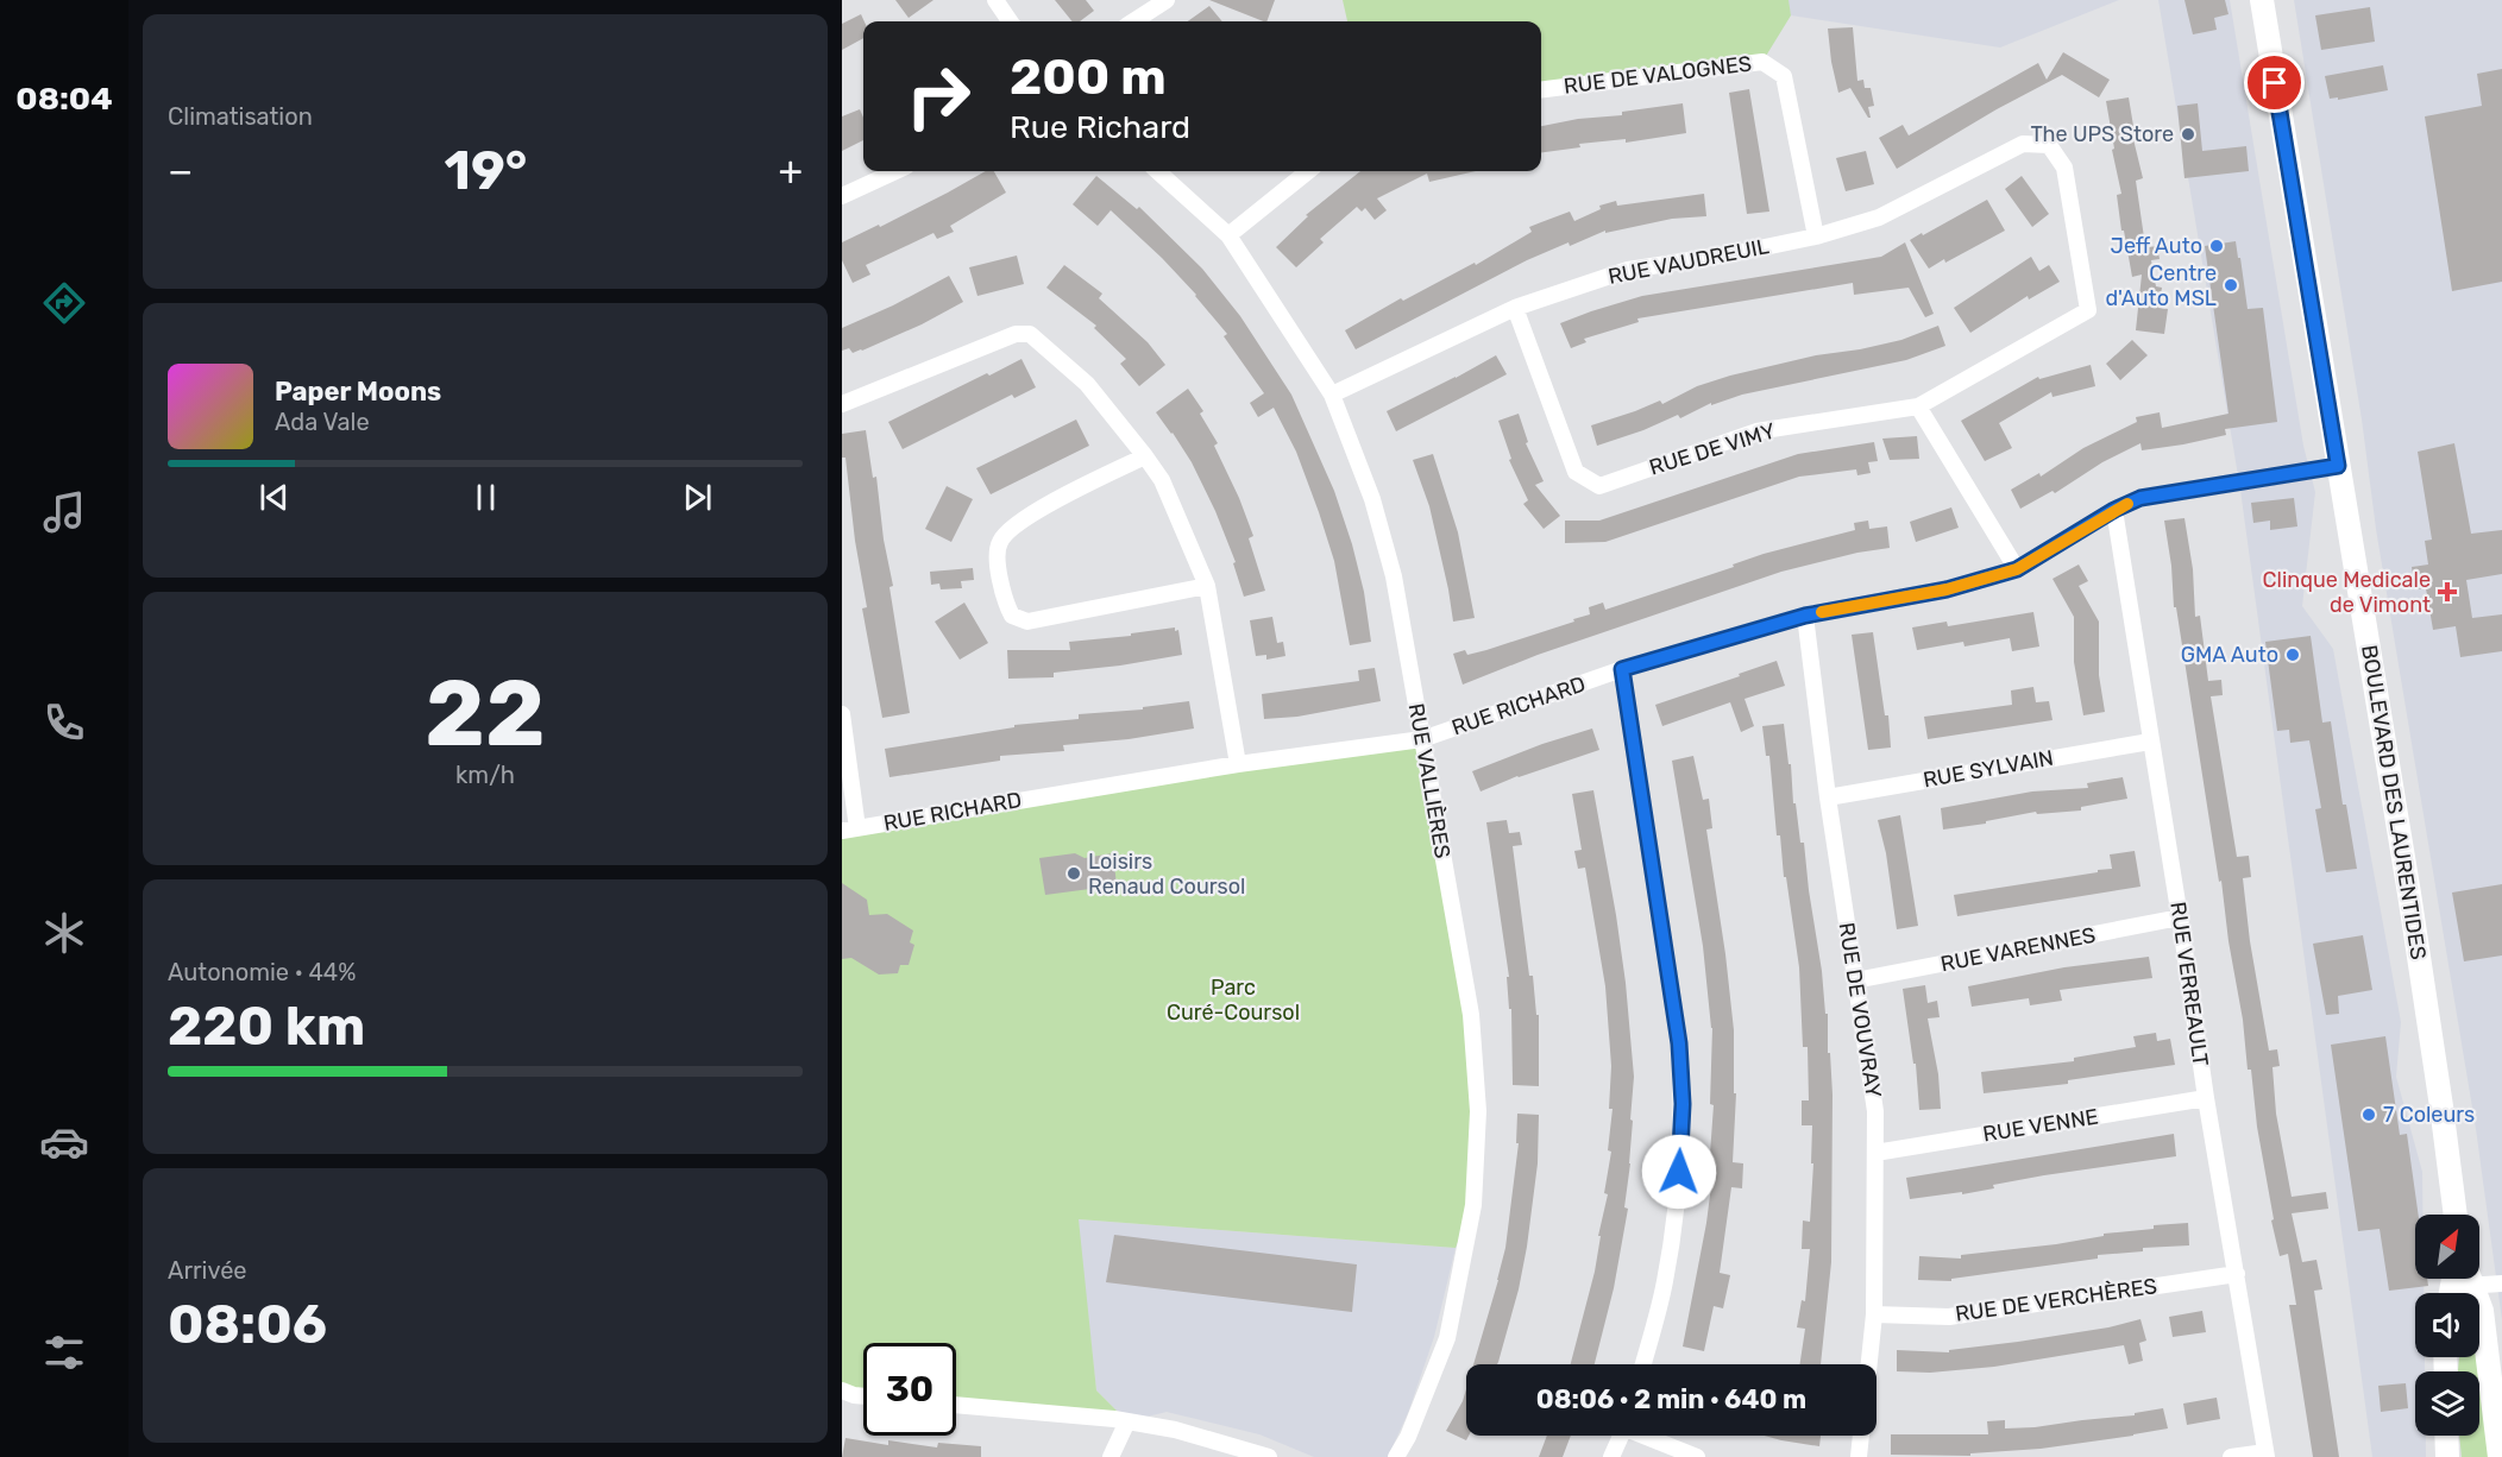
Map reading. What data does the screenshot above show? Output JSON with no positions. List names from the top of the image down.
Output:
{
  "streets": {
    "main road": ["BOULEVARD DES LAURENTIDES"],
    "street": [
      "RUE DE VALOGNES",
      "RUE VAUDREUIL",
      "RUE DE VIMY",
      "RUE RICHARD",
      "RUE SYLVAIN",
      "RUE VALLIÈRES",
      "RUE VARENNES",
      "RUE VERREAULT",
      "RUE DE VOUVRAY",
      "RUE VENNE",
      "RUE DE VERCHÈRES"
    ]
  },
  "crossings": [
    ["RUE DE VALOGNES", "RUE VAUDREUIL"],
    ["RUE VAUDREUIL", "RUE DE VIMY"],
    ["RUE VAUDREUIL", "RUE VALLIÈRES"],
    ["RUE RICHARD", "RUE VALLIÈRES"],
    ["RUE RICHARD", "BOULEVARD DES LAURENTIDES"],
    ["RUE RICHARD", "RUE VERREAULT"],
    ["RUE RICHARD", "RUE DE VOUVRAY"],
    ["RUE SYLVAIN", "RUE VERREAULT"],
    ["RUE SYLVAIN", "RUE DE VOUVRAY"],
    ["RUE VARENNES", "RUE VERREAULT"],
    ["RUE VARENNES", "RUE DE VOUVRAY"],
    ["RUE VERREAULT", "RUE VENNE"],
    ["RUE VERREAULT", "RUE DE VERCHÈRES"],
    ["RUE DE VOUVRAY", "RUE VENNE"],
    ["RUE DE VOUVRAY", "RUE DE VERCHÈRES"]
  ],
  "parks": ["Parc Curé-Coursol"],
  "places": {
    "other": [
      "The UPS Store",
      "Jeff Auto",
      "Centre d'Auto MSL",
      "GMA Auto",
      "Loisirs Renaud Coursol",
      "7 Coleurs"
    ],
    "health": ["Clinque Medicale de Vimont"]
  },
  "north": "top right",
  "page": {
    "tabs": "08:04",
    "tile": [
      "Climatisation",
      ["22", "km/h"],
      ["Autonomie · 44%", "220 km"],
      ["Arrivée", "08:06"]
    ],
    "turn": ["200 m", "Rue Richard"],
    "heat": ["−", "19°", "+"],
    "song": ["Paper Moons", "Ada Vale"],
    "limit": "30",
    "trip": "08:06 · 2 min · 640 m"
  }
}
